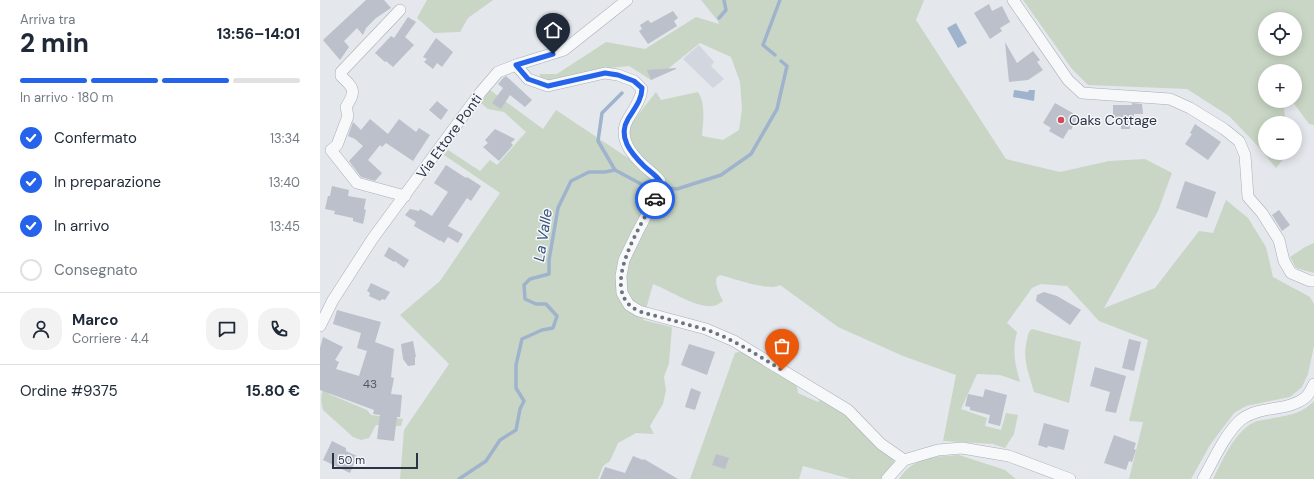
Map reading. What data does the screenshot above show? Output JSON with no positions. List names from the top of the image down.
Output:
{
  "streets": {
    "street": ["Via Ettore Ponti"]
  },
  "water": ["La Valle"],
  "places": ["Oaks Cottage"],
  "house_numbers": ["43"],
  "scale_bar": "50 m",
  "page": {
    "heading": ["2 min", "Arriva tra", "13:56–14:01"],
    "panel": [
      "Marco",
      "Corriere · 4.4",
      "Ordine #9375",
      "15.80 €"
    ],
    "map_buttons": ["+", "−"],
    "bar": "In arrivo · 180 m",
    "list": [
      ["Confermato", "13:34"],
      ["In preparazione", "13:40"],
      ["In arrivo", "13:45"],
      "Consegnato"
    ],
    "scale": "50 m"
  }
}
